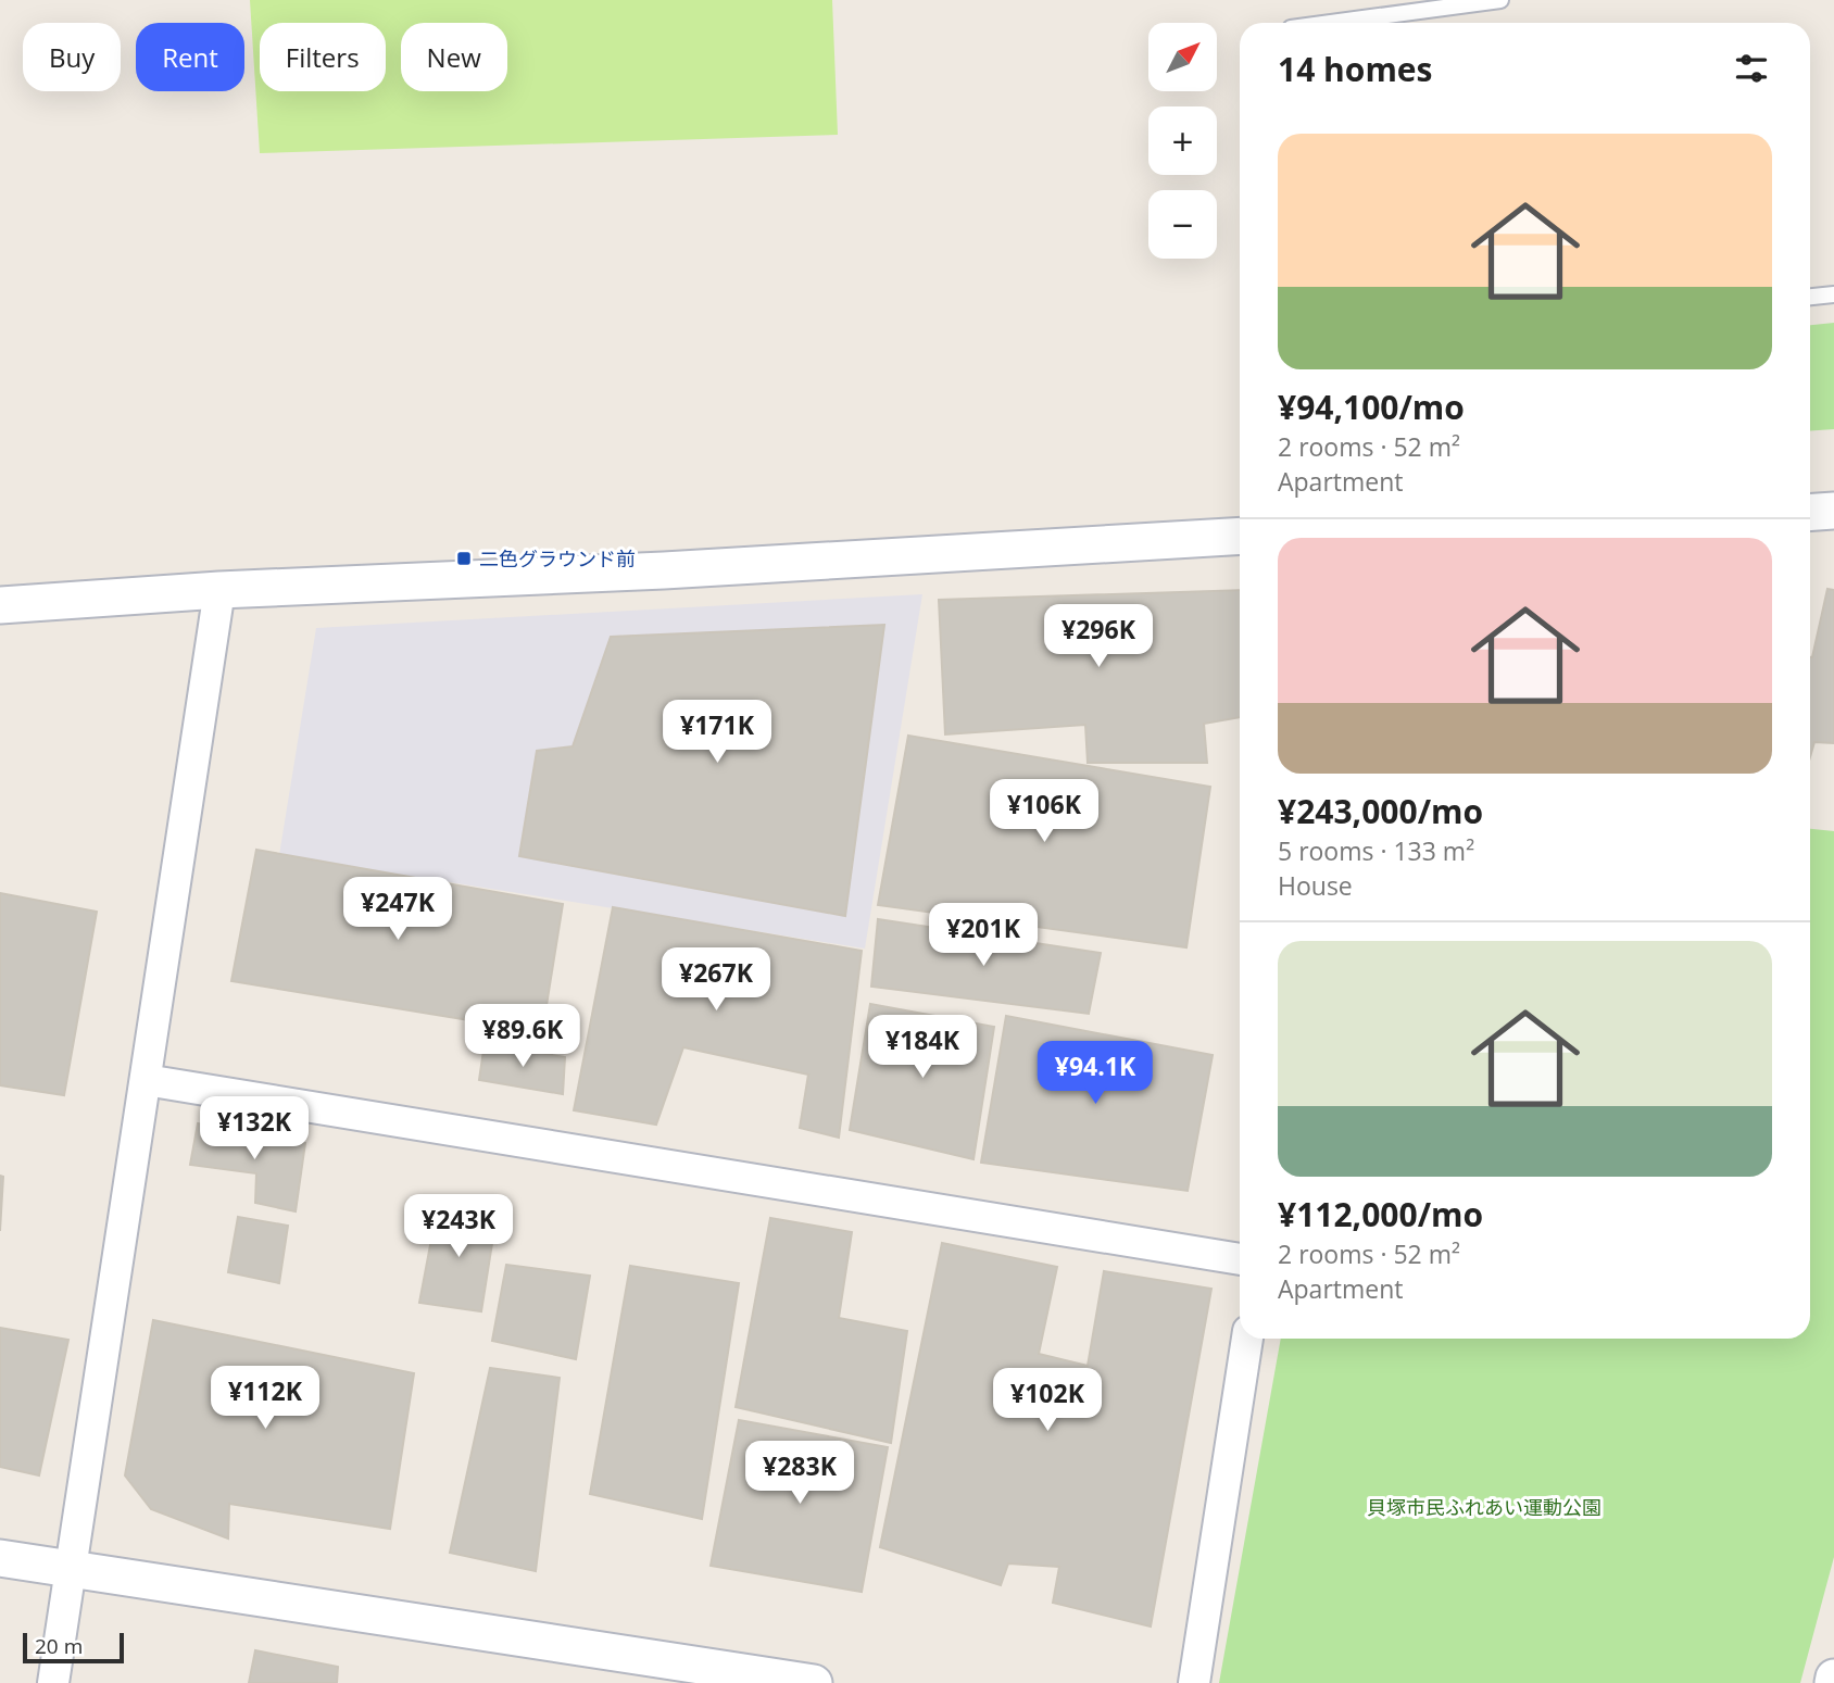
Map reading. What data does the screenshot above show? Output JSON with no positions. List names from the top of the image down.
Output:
{
  "parks": ["貝塚市民ふれあい運動公園"],
  "places": {
    "transit": ["二色グラウンド前"]
  },
  "scale_bar": "20 m",
  "north": "top right",
  "page": {
    "map_buttons": ["+", "−"],
    "chip": [
      "Buy",
      "Rent",
      "Filters",
      "New"
    ],
    "heading": "14 homes",
    "list": [
      {
        "name": "¥94,100/mo",
        "note": "2 rooms · 52 m² · Apartment"
      },
      {
        "name": "¥243,000/mo",
        "note": "5 rooms · 133 m² · House"
      },
      {
        "name": "¥112,000/mo",
        "note": "2 rooms · 52 m² · Apartment"
      }
    ],
    "price": [
      "¥296K",
      "¥171K",
      "¥106K",
      "¥247K",
      "¥201K",
      "¥267K",
      "¥89.6K",
      "¥184K",
      "¥94.1K",
      "¥132K",
      "¥243K",
      "¥112K",
      "¥102K",
      "¥283K"
    ],
    "scale": "20 m"
  }
}
